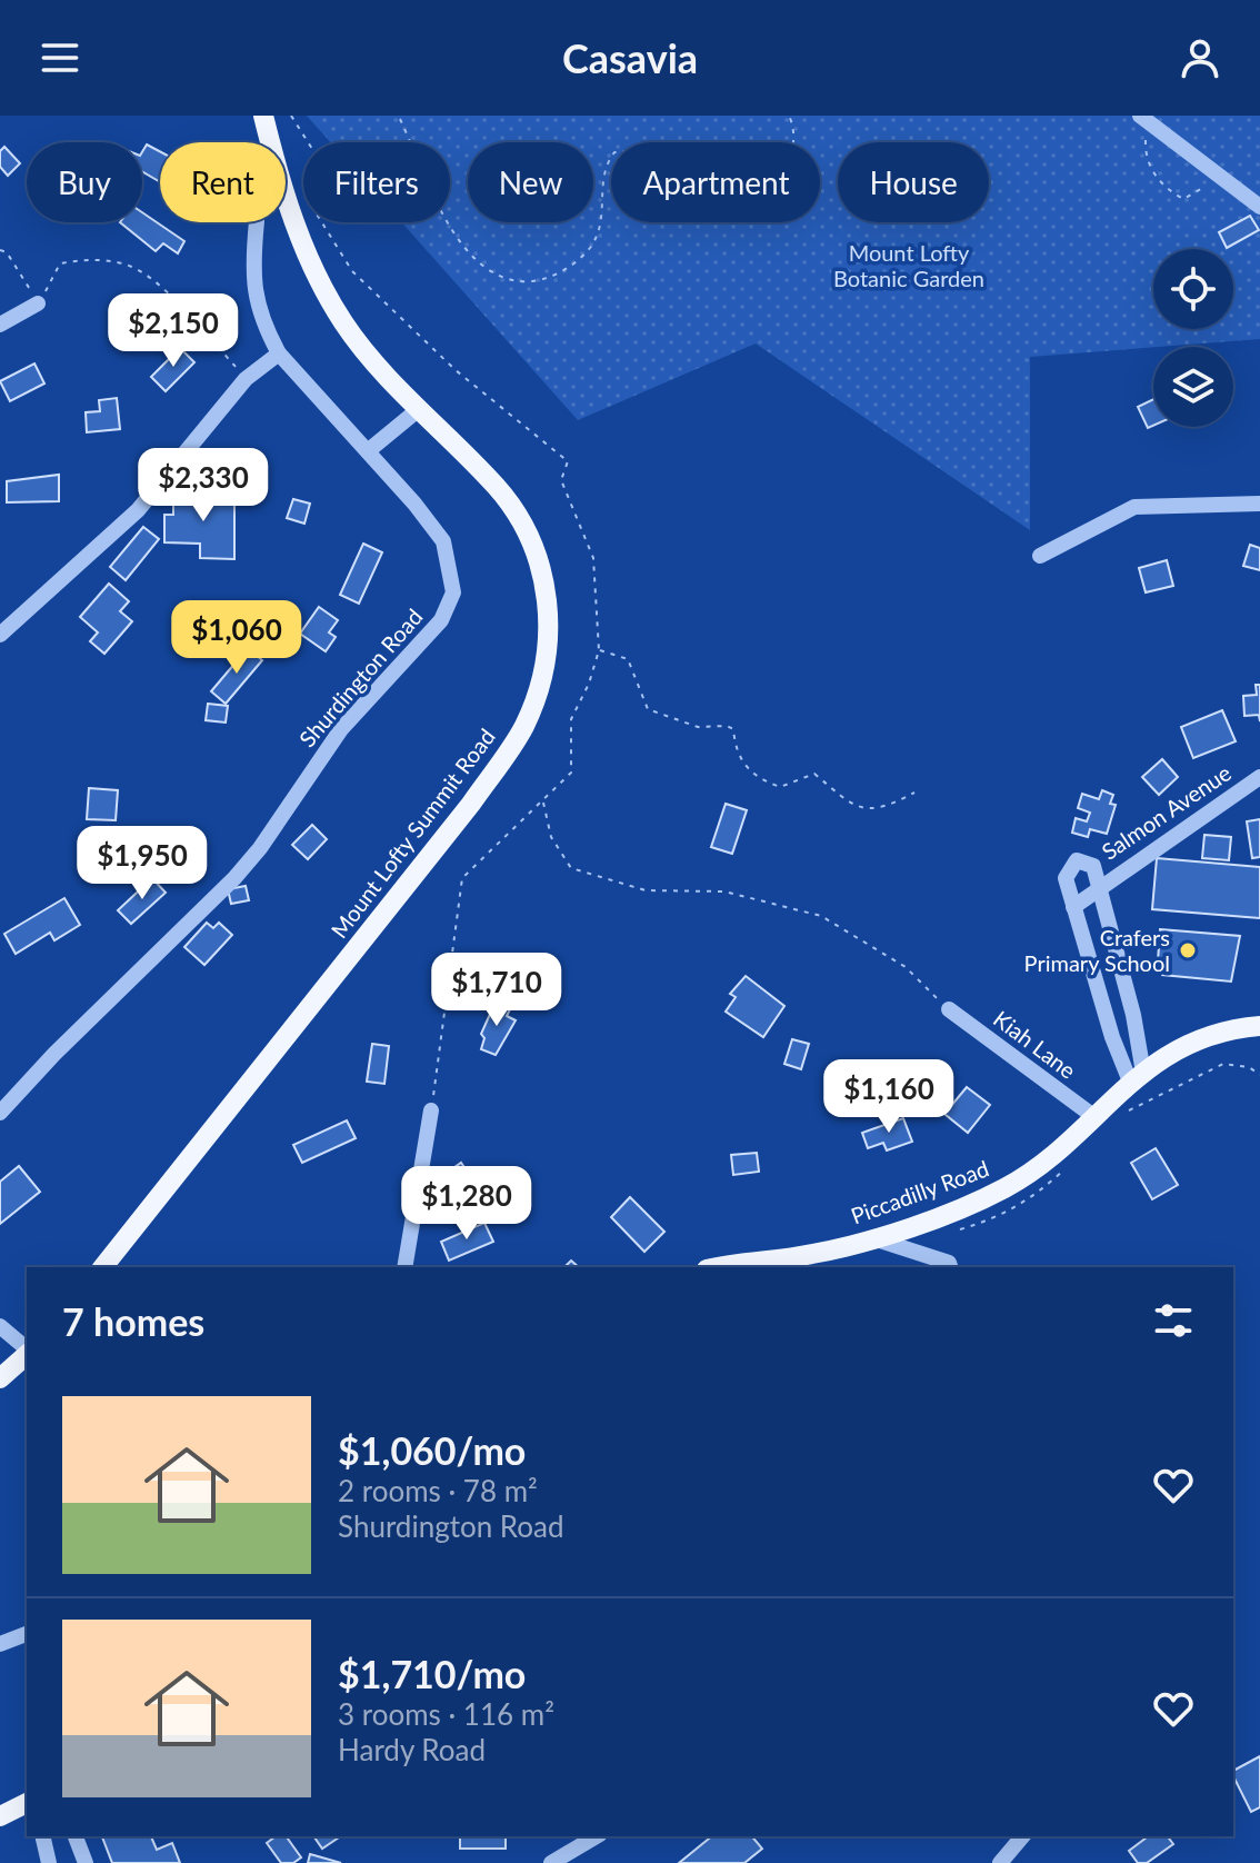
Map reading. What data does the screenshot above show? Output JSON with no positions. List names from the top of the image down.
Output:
{
  "streets": {
    "main road": ["Mount Lofty Summit Road", "Piccadilly Road"],
    "street": ["Shurdington Road", "Salmon Avenue", "Kiah Lane"]
  },
  "crossings": [
    ["Kiah Lane", "Piccadilly Road"]
  ],
  "parks": ["Mount Lofty Botanic Garden"],
  "places": ["Crafers Primary School"],
  "page": {
    "header": "Casavia",
    "chip": [
      "Buy",
      "Rent",
      "Filters",
      "New",
      "Apartment",
      "House"
    ],
    "price": [
      "$2,150",
      "$2,330",
      "$1,060",
      "$1,950",
      "$1,710",
      "$1,160",
      "$1,280"
    ],
    "heading": "7 homes",
    "list": [
      {
        "name": "$1,060/mo",
        "note": "2 rooms · 78 m² · Shurdington Road"
      },
      {
        "name": "$1,710/mo",
        "note": "3 rooms · 116 m² · Hardy Road"
      }
    ]
  }
}
